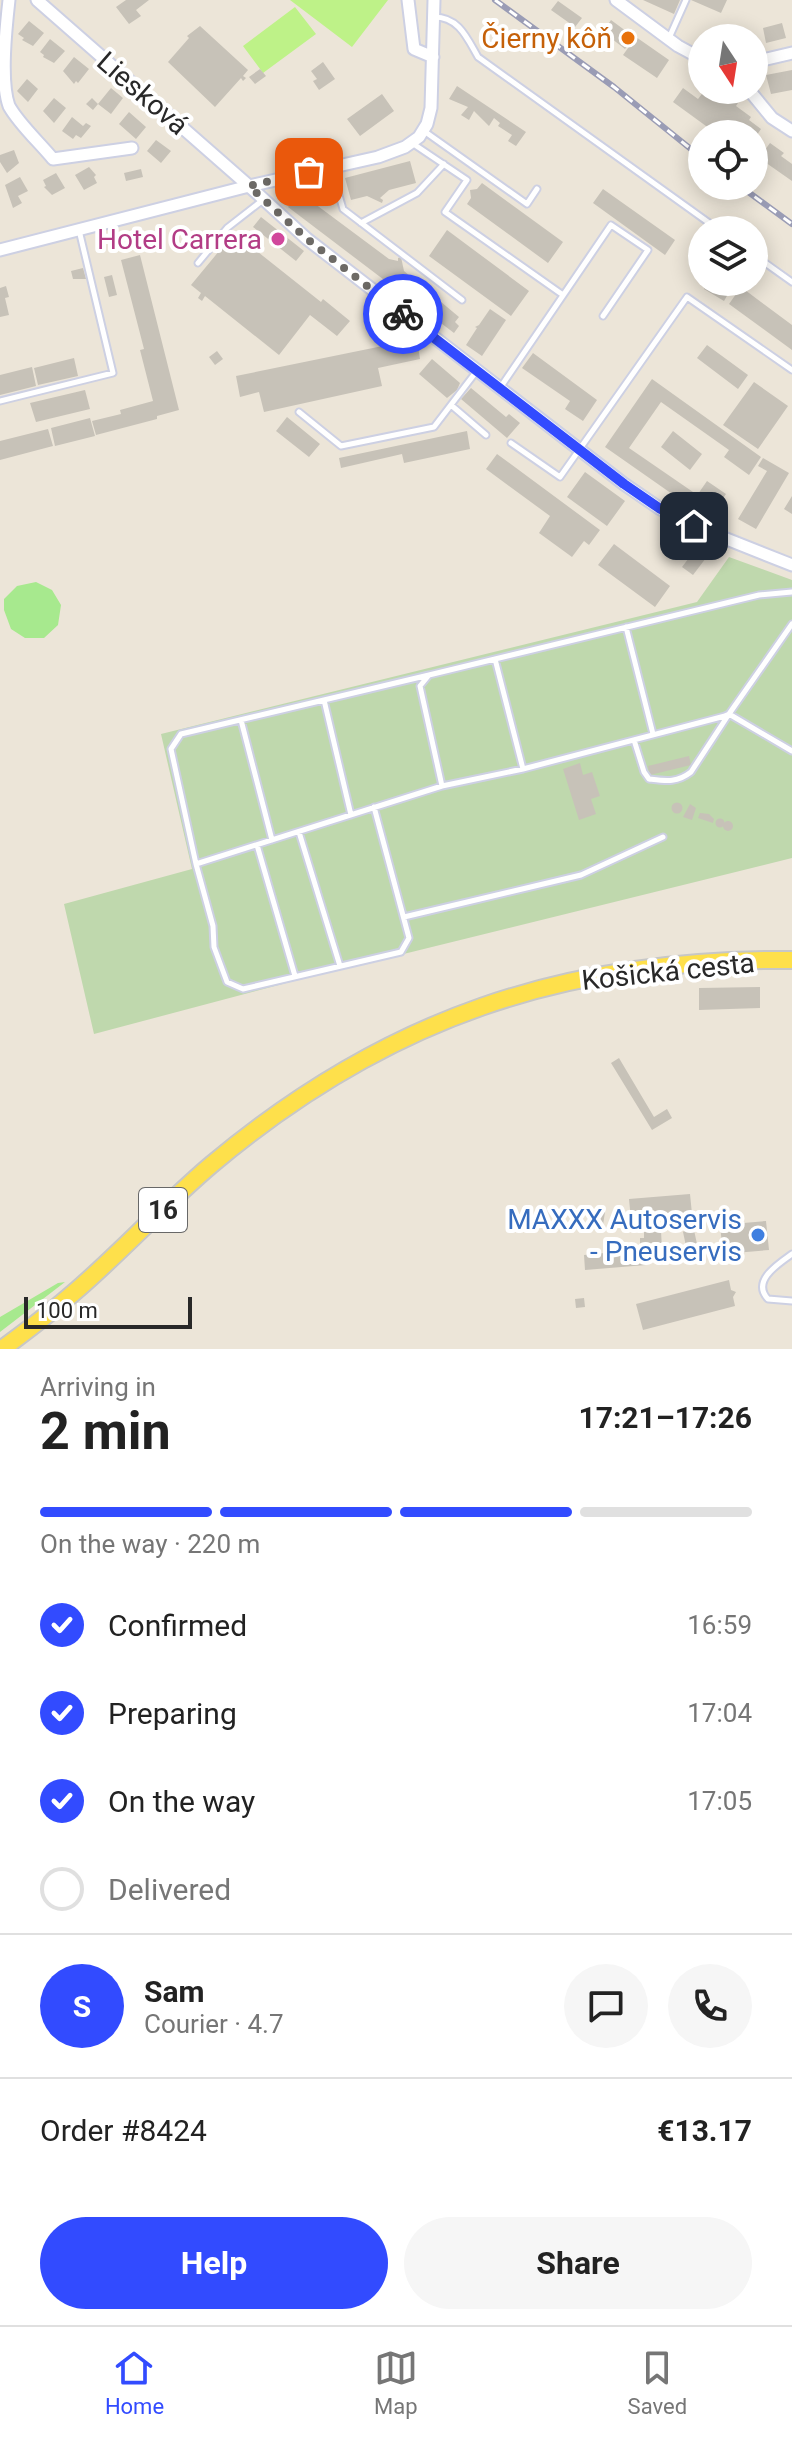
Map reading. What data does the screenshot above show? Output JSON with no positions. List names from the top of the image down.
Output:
{
  "streets": {
    "main road": ["Košická cesta", "16"],
    "street": ["Liesková"]
  },
  "places": ["Čierny kôň", "Hotel Carrera", "MAXXX Autoservis - Pneuservis"],
  "scale_bar": "100 m",
  "north": "bottom",
  "page": {
    "scale": "100 m",
    "heading": ["2 min", "Arriving in", "17:21–17:26"],
    "panel": [
      "Sam",
      "Courier · 4.7",
      "Order #8424",
      "€13.17"
    ],
    "bar": "On the way · 220 m",
    "list": [
      ["Confirmed", "16:59"],
      ["Preparing", "17:04"],
      ["On the way", "17:05"],
      "Delivered"
    ],
    "round": "S",
    "buttons": ["Help", "Share"],
    "tabs": ["Home", "Map", "Saved"]
  }
}
